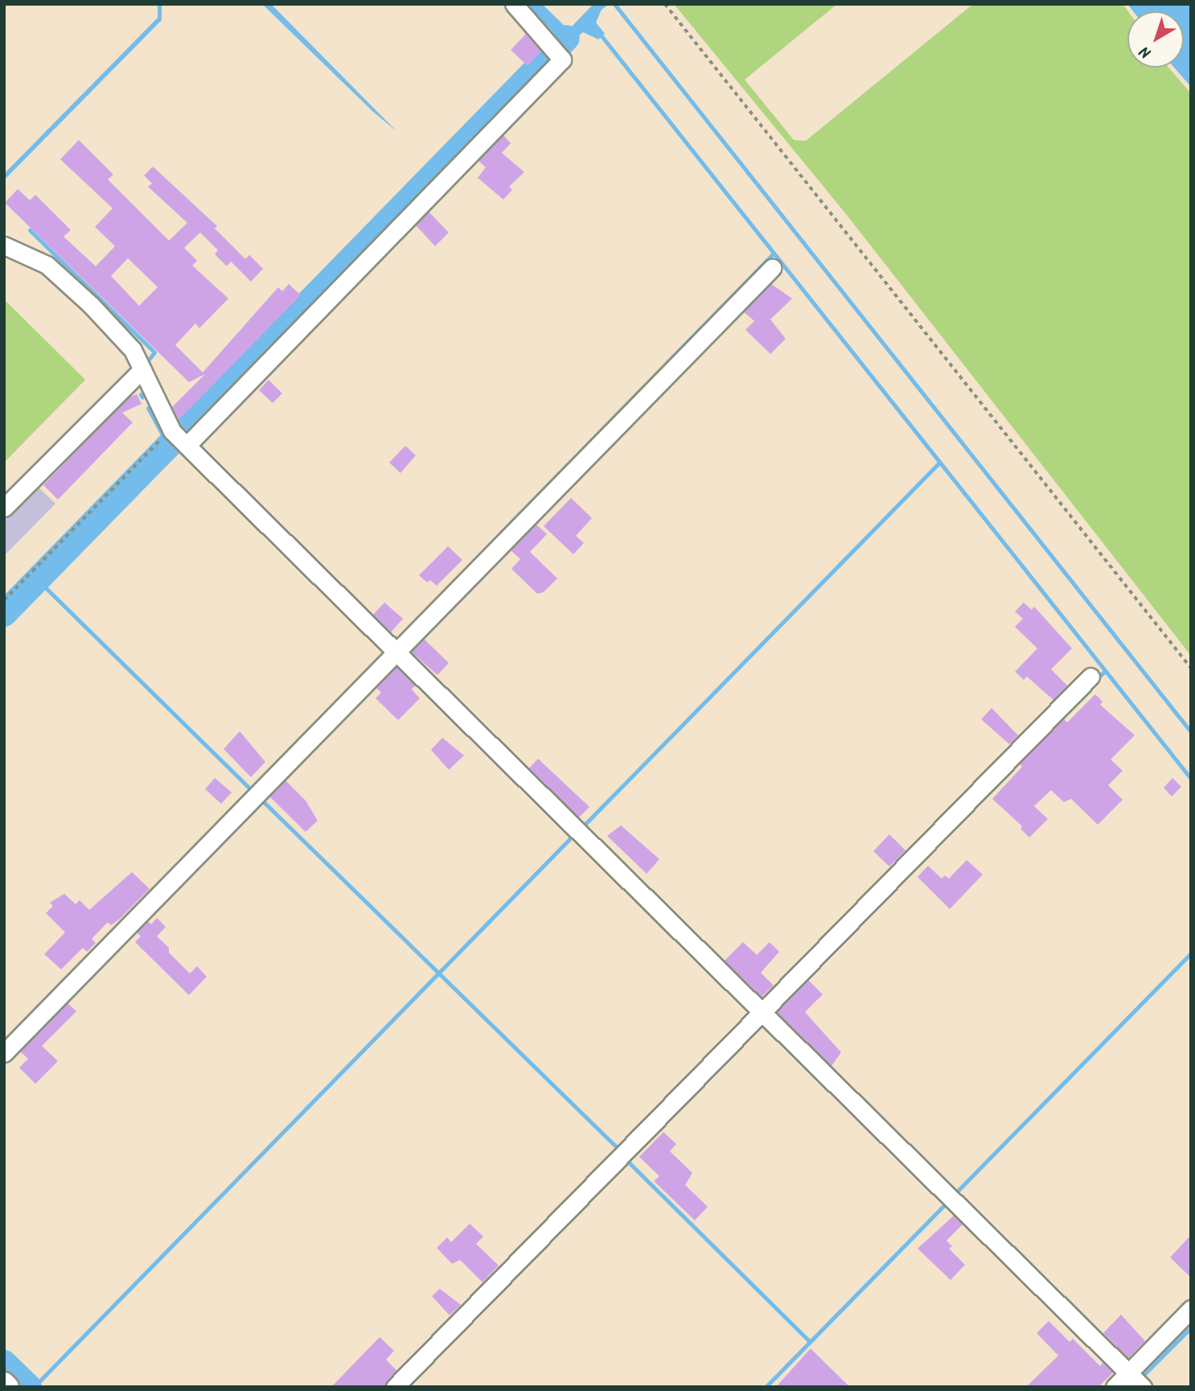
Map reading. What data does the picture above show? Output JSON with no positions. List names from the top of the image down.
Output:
{
  "north": "bottom left"
}
